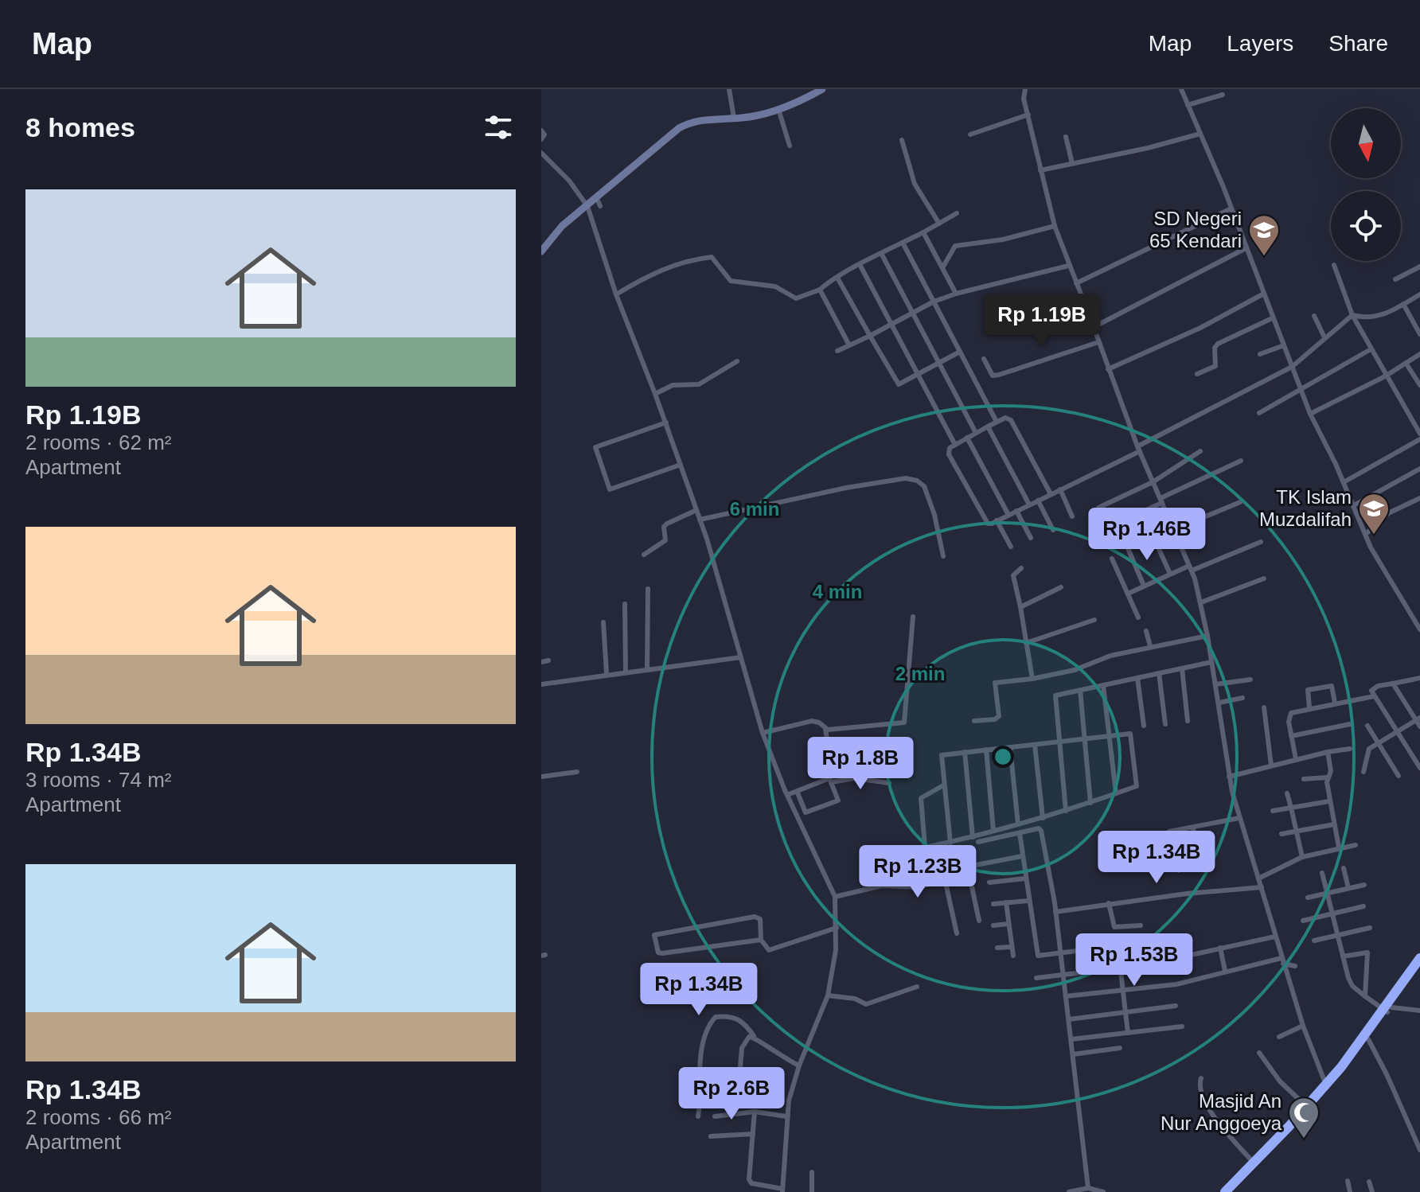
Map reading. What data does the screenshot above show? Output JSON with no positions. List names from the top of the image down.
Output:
{
  "places": {
    "school or university": ["SD Negeri 65 Kendari", "TK Islam Muzdalifah"],
    "mosque": ["Masjid An Nur Anggoeya"]
  },
  "north": "bottom",
  "page": {
    "header": "Map",
    "nav": ["Map", "Layers", "Share"],
    "heading": "8 homes",
    "list": [
      {
        "name": "Rp 1.19B",
        "note": "2 rooms · 62 m² · Apartment"
      },
      {
        "name": "Rp 1.34B",
        "note": "3 rooms · 74 m² · Apartment"
      },
      {
        "name": "Rp 1.34B",
        "note": "2 rooms · 66 m² · Apartment"
      }
    ],
    "price": [
      "Rp 1.19B",
      "Rp 1.46B",
      "Rp 1.8B",
      "Rp 1.34B",
      "Rp 1.23B",
      "Rp 1.53B",
      "Rp 1.34B",
      "Rp 2.6B"
    ]
  },
  "rings": ["6 min", "4 min", "2 min"]
}
